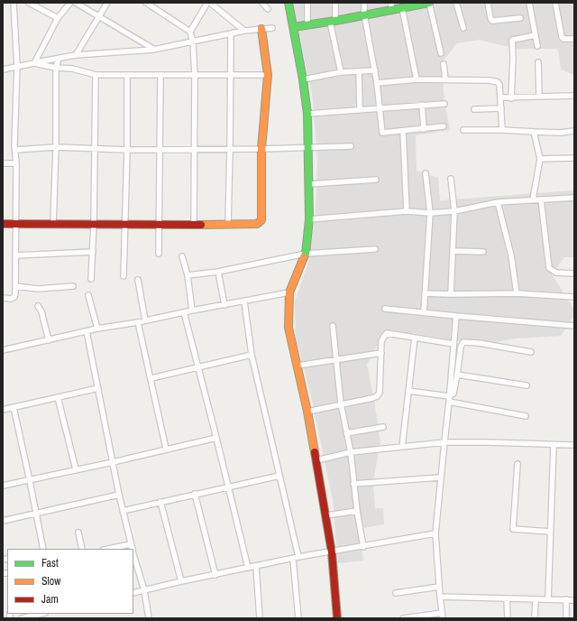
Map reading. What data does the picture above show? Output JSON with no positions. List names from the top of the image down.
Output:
{
  "legend": ["Fast", "Slow", "Jam"]
}
